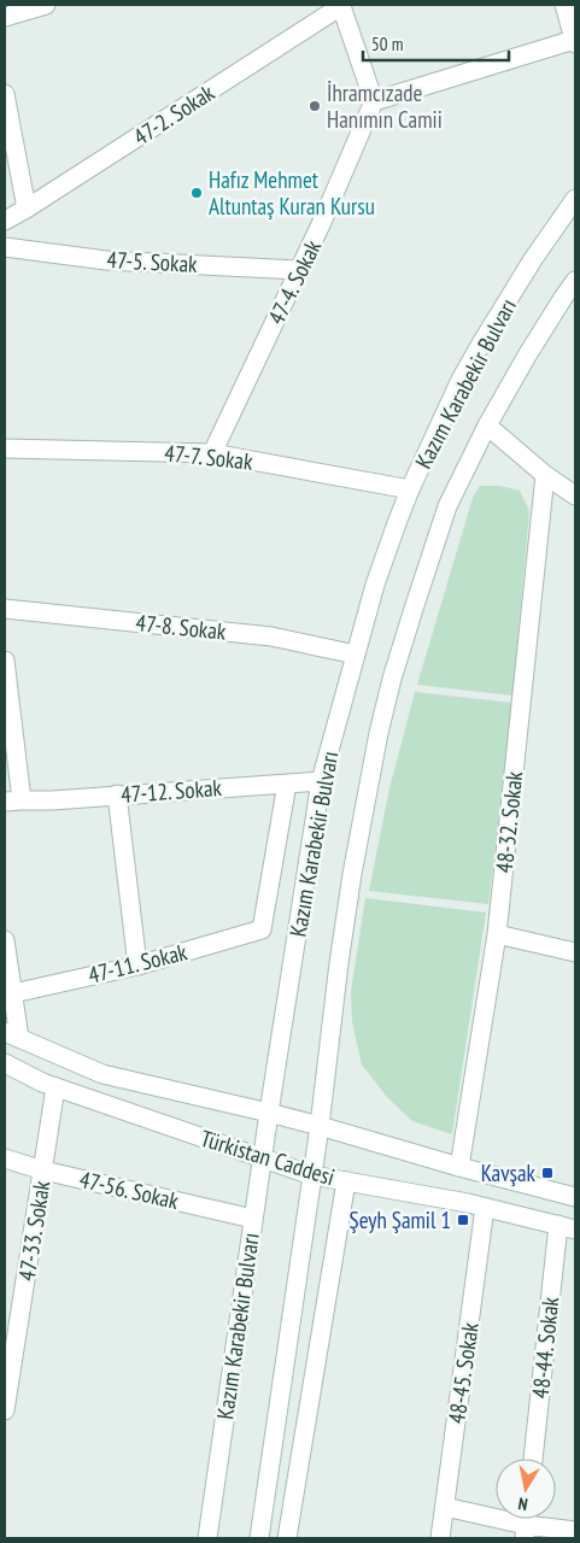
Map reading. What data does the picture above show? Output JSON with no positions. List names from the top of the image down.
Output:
{
  "streets": {
    "street": [
      "47-2. Sokak",
      "47-5. Sokak",
      "47-4. Sokak",
      "Kazım Karabekir Bulvarı",
      "47-7. Sokak",
      "47-8. Sokak",
      "47-12. Sokak",
      "48-32. Sokak",
      "47-11. Sokak",
      "Türkistan Caddesi",
      "47-56. Sokak",
      "47-33. Sokak",
      "48-44. Sokak",
      "48-45. Sokak"
    ]
  },
  "crossings": [
    ["47-5. Sokak", "47-4. Sokak"],
    ["47-4. Sokak", "47-7. Sokak"],
    ["Kazım Karabekir Bulvarı", "47-7. Sokak"],
    ["Kazım Karabekir Bulvarı", "47-8. Sokak"],
    ["Kazım Karabekir Bulvarı", "47-12. Sokak"],
    ["Kazım Karabekir Bulvarı", "Türkistan Caddesi"],
    ["Kazım Karabekir Bulvarı", "47-56. Sokak"],
    ["47-12. Sokak", "47-11. Sokak"],
    ["48-32. Sokak", "Türkistan Caddesi"],
    ["Türkistan Caddesi", "47-33. Sokak"],
    ["Türkistan Caddesi", "48-44. Sokak"],
    ["Türkistan Caddesi", "48-45. Sokak"],
    ["47-56. Sokak", "47-33. Sokak"]
  ],
  "places": {
    "other": ["İhramcızade Hanımın Camii", "Hafız Mehmet Altuntaş Kuran Kursu"],
    "transit": ["Kavşak", "Şeyh Şamil 1"]
  },
  "scale_bar": "50 m",
  "north": "bottom"
}
